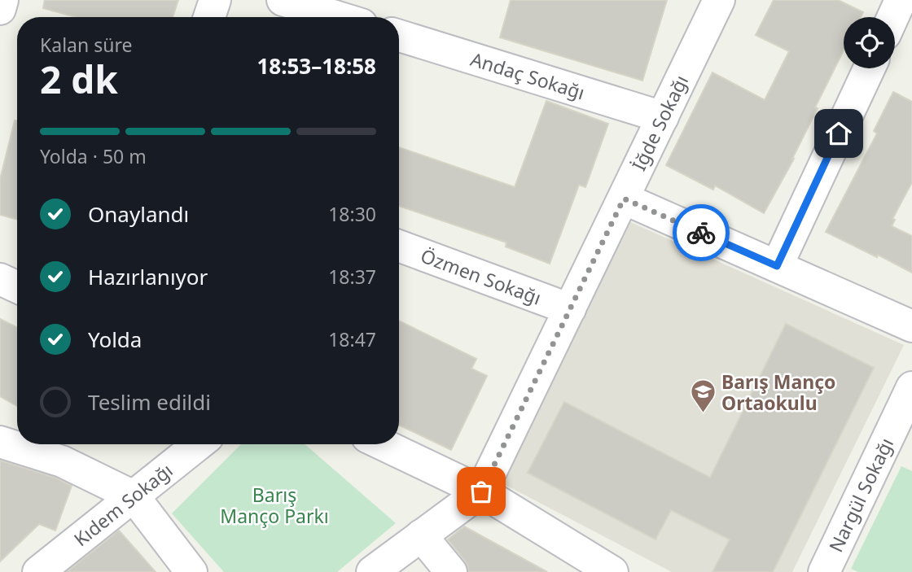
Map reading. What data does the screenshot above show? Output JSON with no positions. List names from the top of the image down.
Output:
{
  "streets": {
    "street": [
      "Andaç Sokağı",
      "İğde Sokağı",
      "Özmen Sokağı",
      "Nargül Sokağı",
      "Kıdem Sokağı"
    ]
  },
  "crossings": [
    ["Andaç Sokağı", "İğde Sokağı"],
    ["İğde Sokağı", "Özmen Sokağı"]
  ],
  "parks": ["Barış Manço Parkı"],
  "places": {
    "school or university": ["Barış Manço Ortaokulu"]
  },
  "page": {
    "heading": ["2 dk", "Kalan süre", "18:53–18:58"],
    "bar": "Yolda · 50 m",
    "list": [
      ["Onaylandı", "18:30"],
      ["Hazırlanıyor", "18:37"],
      ["Yolda", "18:47"],
      "Teslim edildi"
    ]
  }
}
